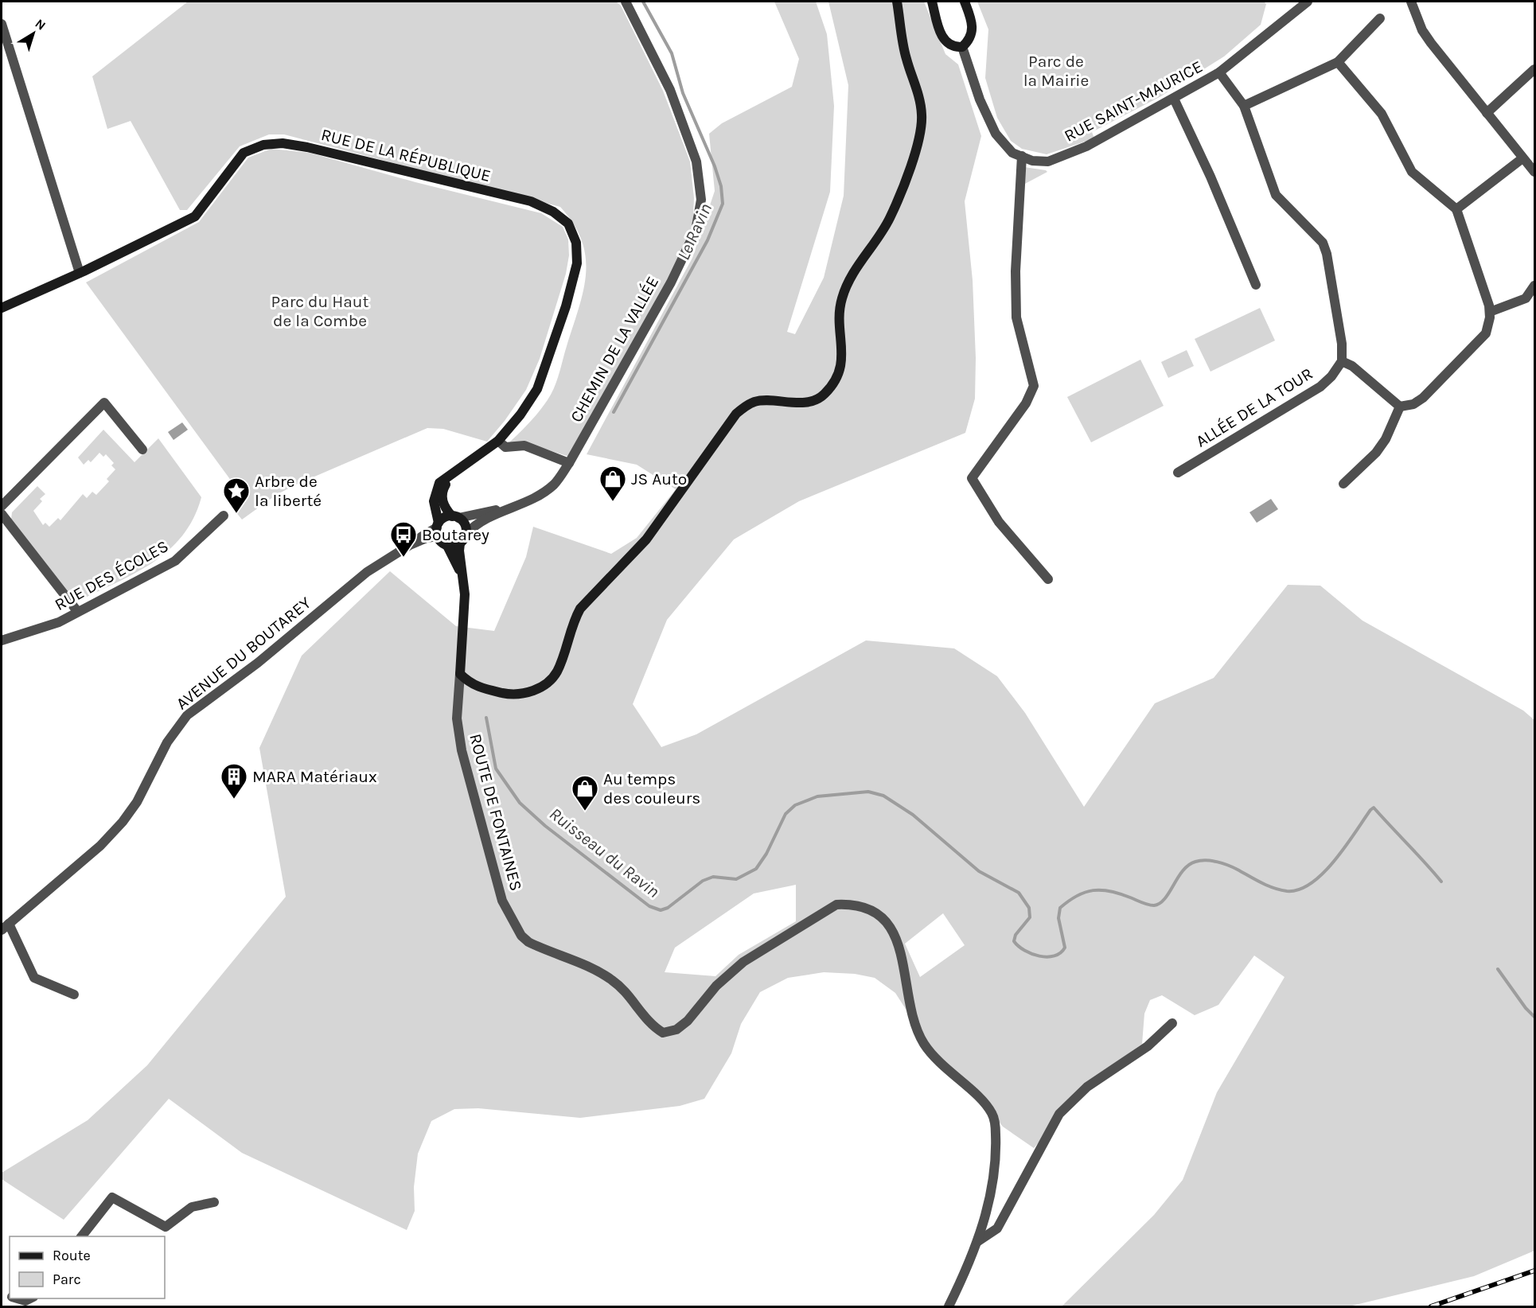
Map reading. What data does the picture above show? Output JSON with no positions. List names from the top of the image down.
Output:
{
  "streets": {
    "main road": ["RUE DE LA RÉPUBLIQUE"],
    "street": [
      "RUE SAINT-MAURICE",
      "CHEMIN DE LA VALLÉE",
      "ALLÉE DE LA TOUR",
      "RUE DES ÉCOLES",
      "AVENUE DU BOUTAREY",
      "ROUTE DE FONTAINES"
    ]
  },
  "crossings": [
    ["RUE DE LA RÉPUBLIQUE", "AVENUE DU BOUTAREY"]
  ],
  "water": ["Le Ravin", "Ruisseau du Ravin"],
  "parks": ["Parc de la Mairie", "Parc du Haut de la Combe"],
  "places": {
    "shop": ["JS Auto", "Au temps des couleurs"],
    "place": ["Arbre de la liberté"],
    "bus stop": ["Boutarey"],
    "building": ["MARA Matériaux"]
  },
  "legend": ["Route", "Parc"],
  "north": "top right"
}
